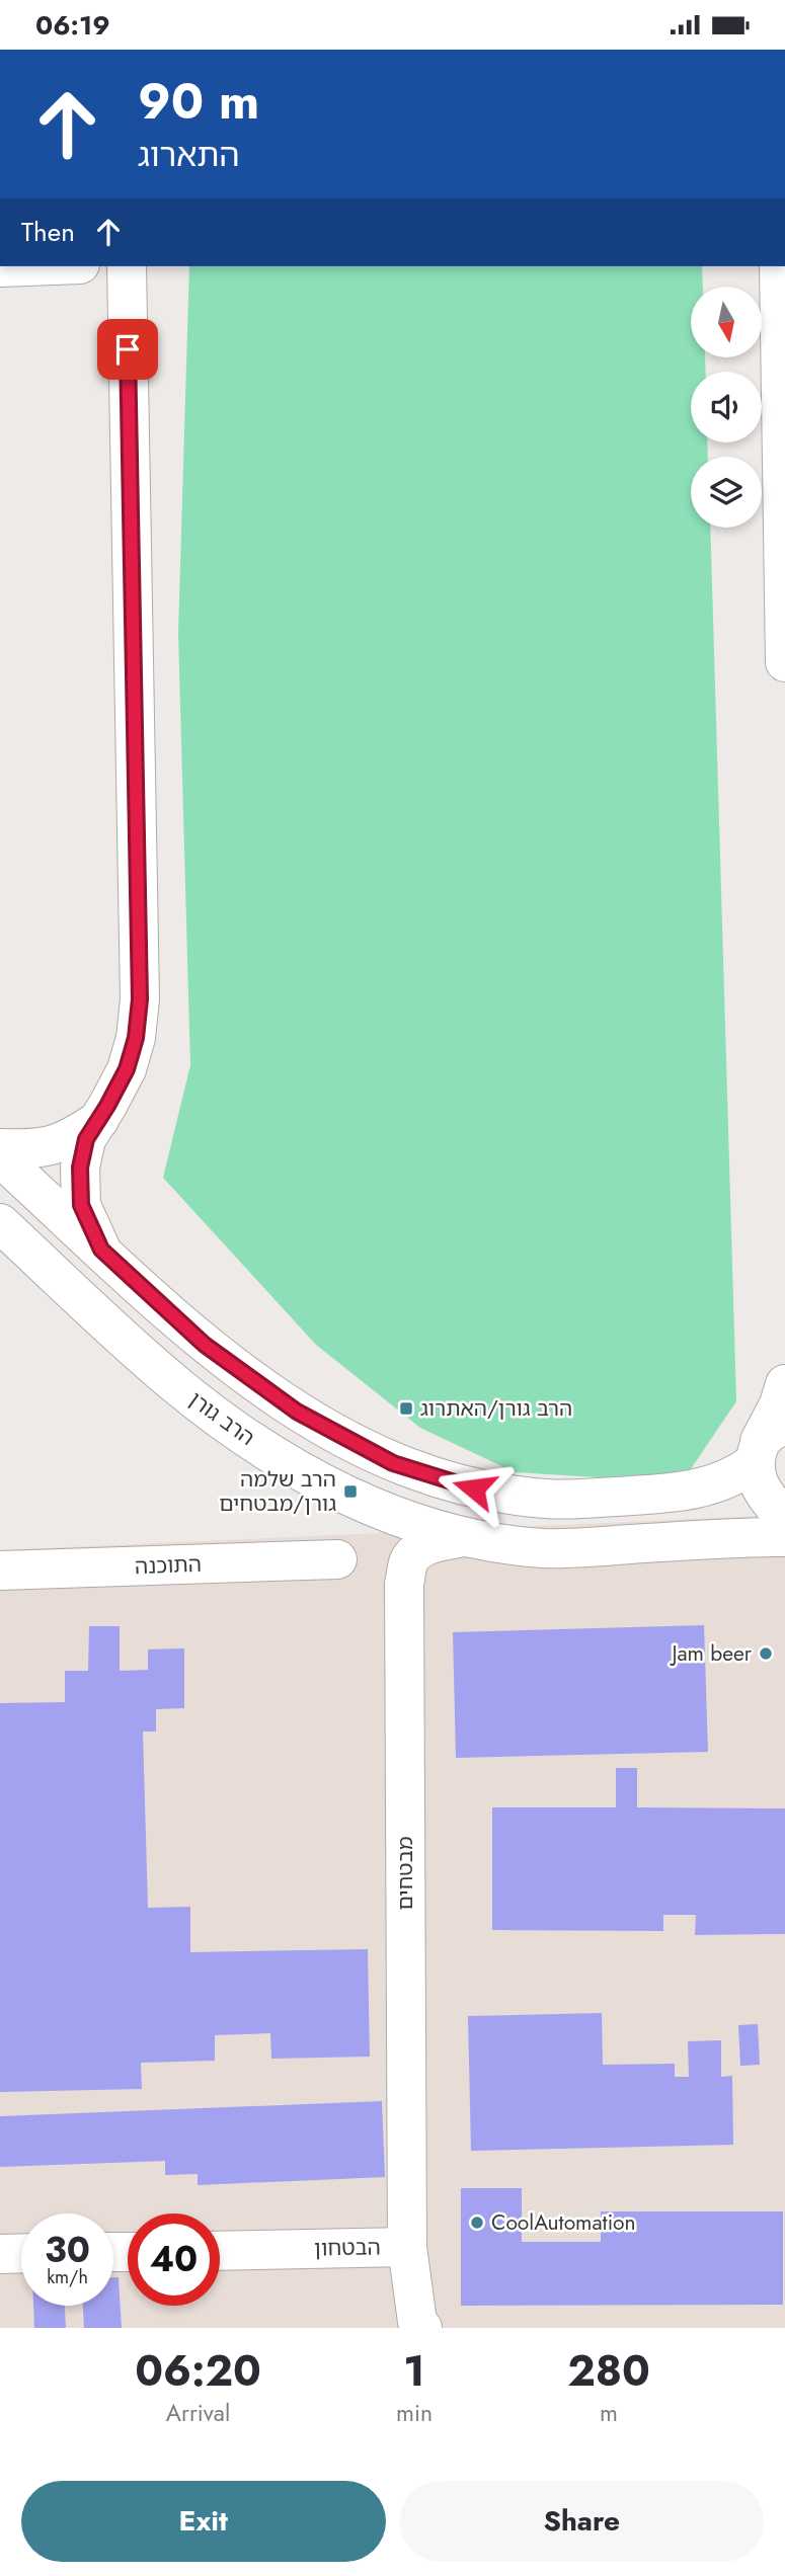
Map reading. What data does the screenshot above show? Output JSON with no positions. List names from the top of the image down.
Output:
{
  "streets": {
    "street": [
      "הרב גורן",
      "התוכנה",
      "מבטחים",
      "הבטחון"
    ]
  },
  "crossings": [
    ["הרב גורן", "מבטחים"],
    ["מבטחים", "הבטחון"]
  ],
  "places": {
    "transit": ["הרב גורן/האתרוג", "הרב שלמה גורן/מבטחים"],
    "other": ["Jam beer", "CoolAutomation"]
  },
  "north": "bottom",
  "page": {
    "status": "06:19",
    "turn": ["90 m", "התארוג"],
    "then": "Then",
    "speed": "30 km/h",
    "limit": "40",
    "eta": [
      "06:20",
      "Arrival",
      "1",
      "min",
      "280",
      "m"
    ],
    "buttons": ["Exit", "Share"]
  }
}
